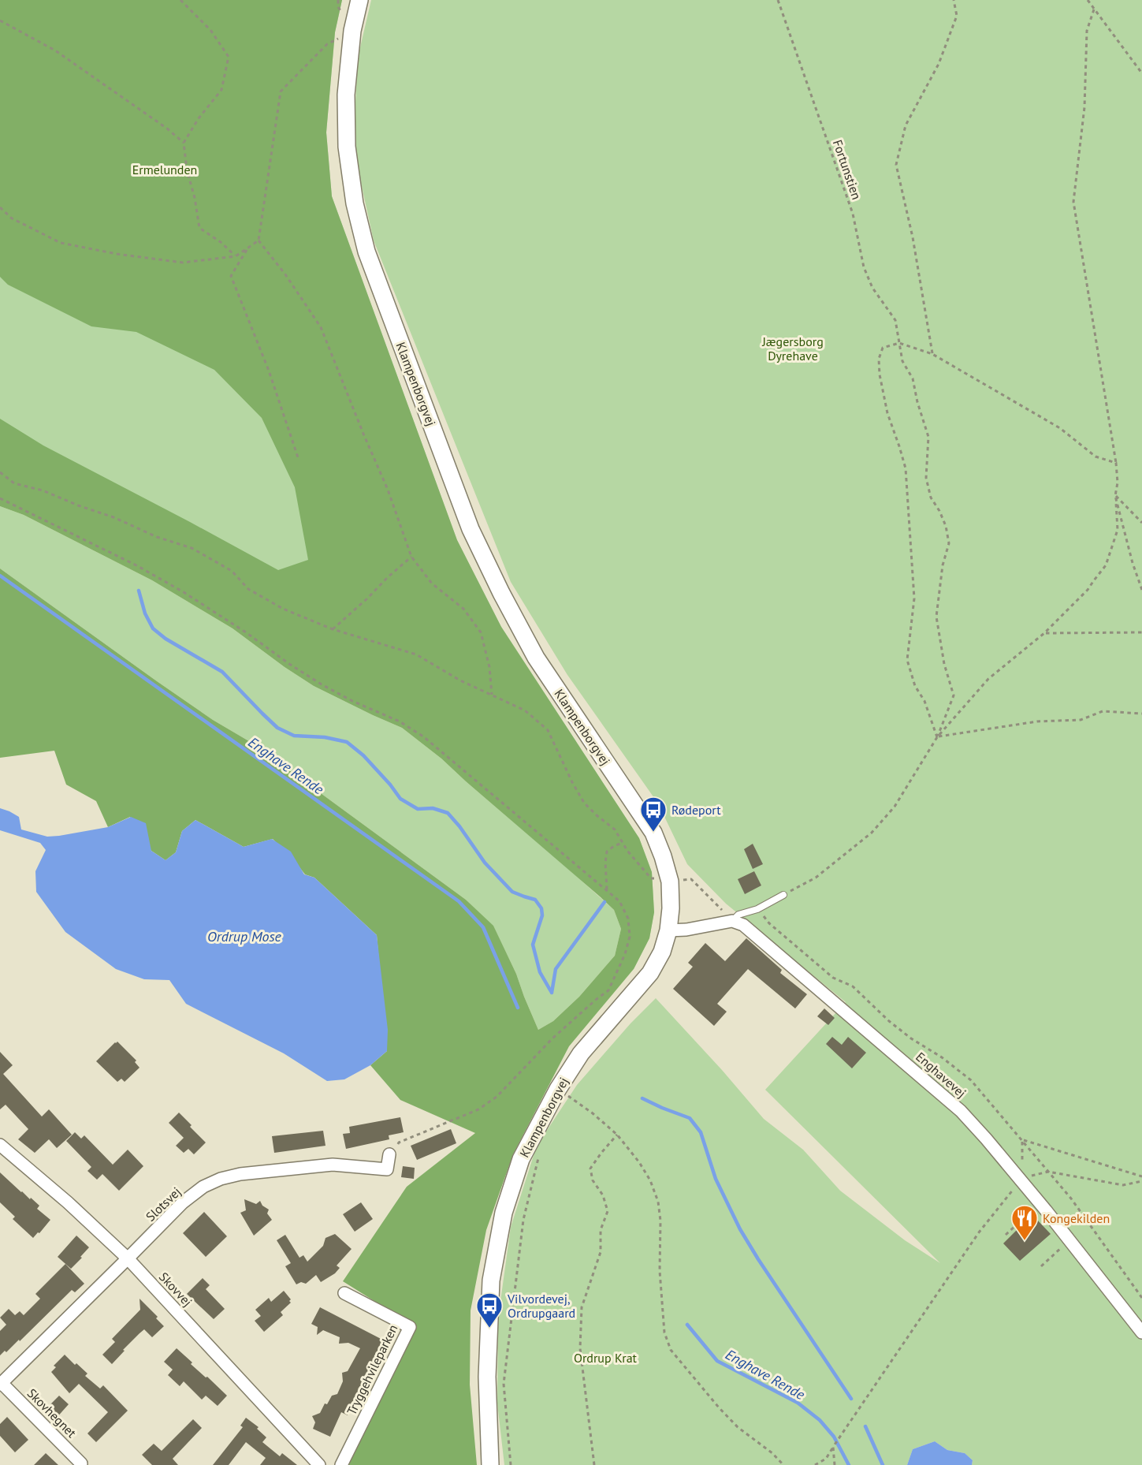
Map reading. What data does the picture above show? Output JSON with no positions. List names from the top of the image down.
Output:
{
  "streets": {
    "street": [
      "Klampenborgvej",
      "Enghavevej",
      "Slotsvej",
      "Skovvej",
      "Tryggehvileparken",
      "Skovhegnet"
    ],
    "path": ["Fortunstien"]
  },
  "crossings": [
    ["Slotsvej", "Skovvej"],
    ["Slotsvej", "Skovhegnet"]
  ],
  "water": ["Enghave Rende", "Ordrup Mose"],
  "parks": ["Ermelunden", "Jægersborg Dyrehave", "Ordrup Krat"],
  "places": {
    "bus stop": ["Rødeport", "Vilvordevej, Ordrupgaard"],
    "restaurant": ["Kongekilden"]
  }
}
